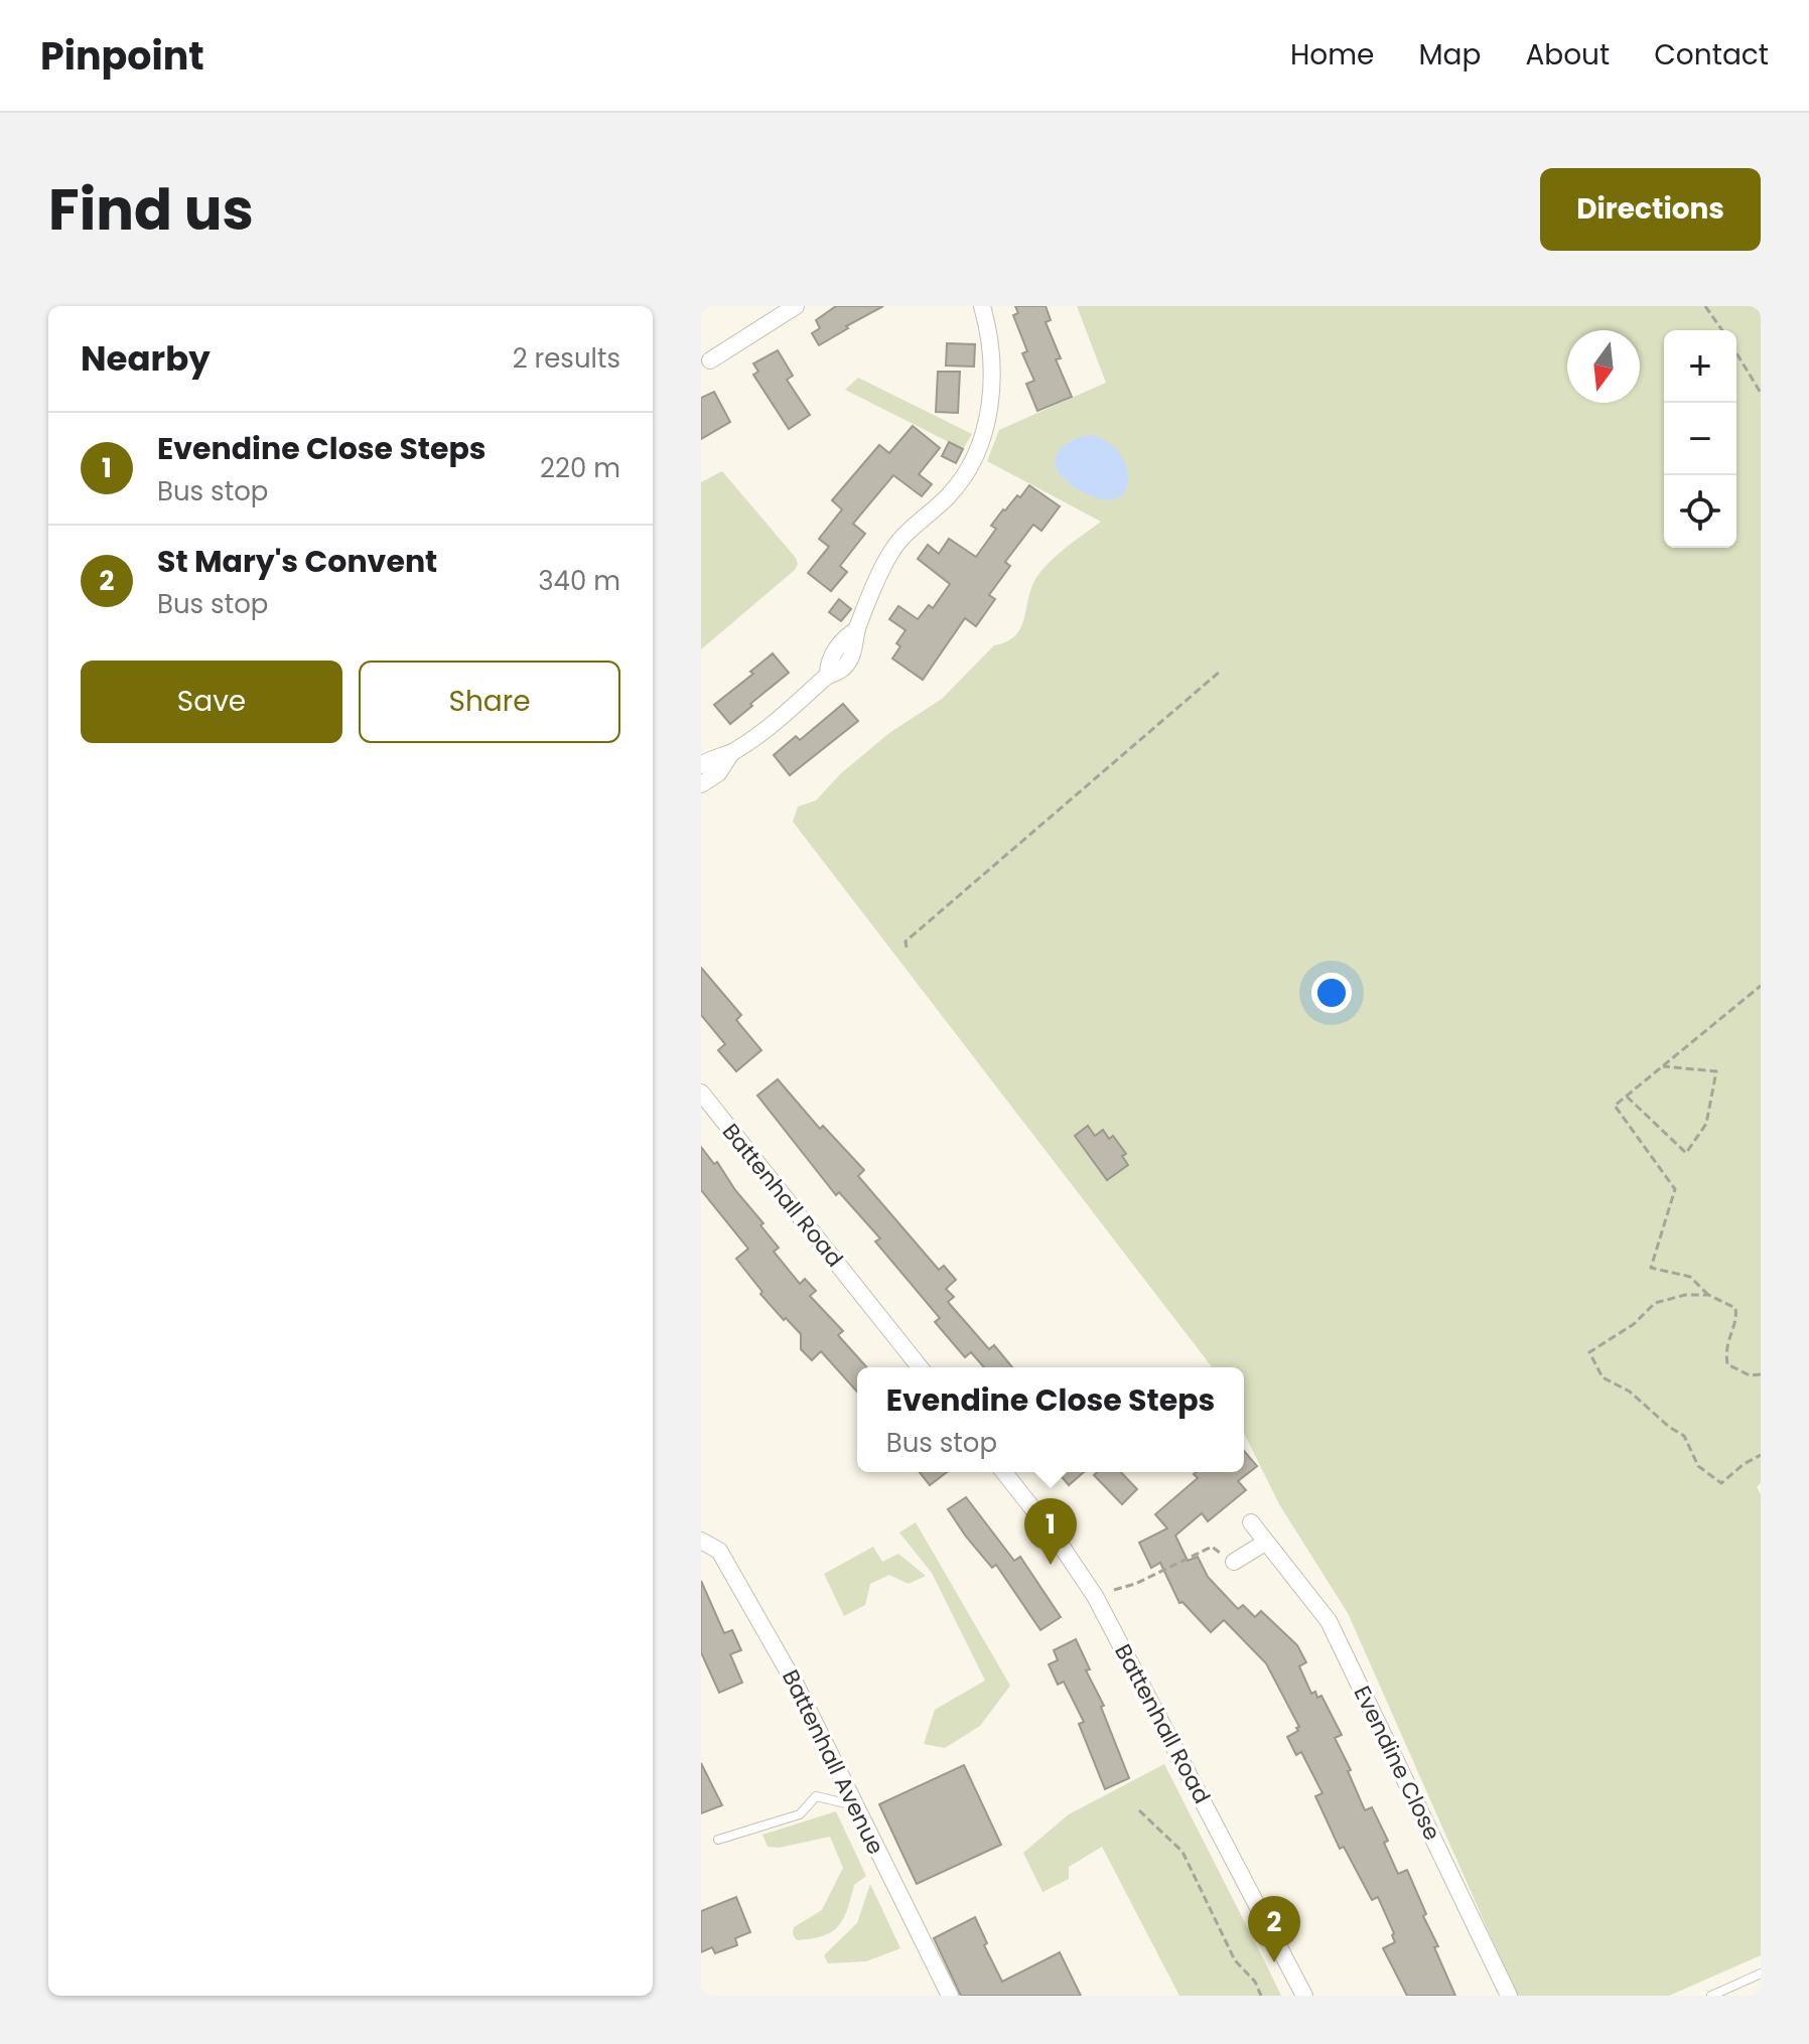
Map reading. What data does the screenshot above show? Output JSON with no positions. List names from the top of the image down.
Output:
{
  "streets": {
    "street": ["Battenhall Road", "Battenhall Avenue", "Evendine Close"]
  },
  "north": "bottom",
  "page": {
    "header": "Pinpoint",
    "nav": [
      "Home",
      "Map",
      "About",
      "Contact"
    ],
    "title": "Find us",
    "buttons": [
      "Directions",
      ["Save", "Share"]
    ],
    "heading": ["Nearby", "2 results"],
    "map_buttons": ["+", "−"],
    "list": [
      {
        "mark": "1",
        "name": "Evendine Close Steps",
        "note": "Bus stop",
        "value": "220 m"
      },
      {
        "mark": "2",
        "name": "St Mary's Convent",
        "note": "Bus stop",
        "value": "340 m"
      }
    ],
    "popup": ["Evendine Close Steps", "Bus stop"],
    "pins": ["1", "2"]
  }
}
